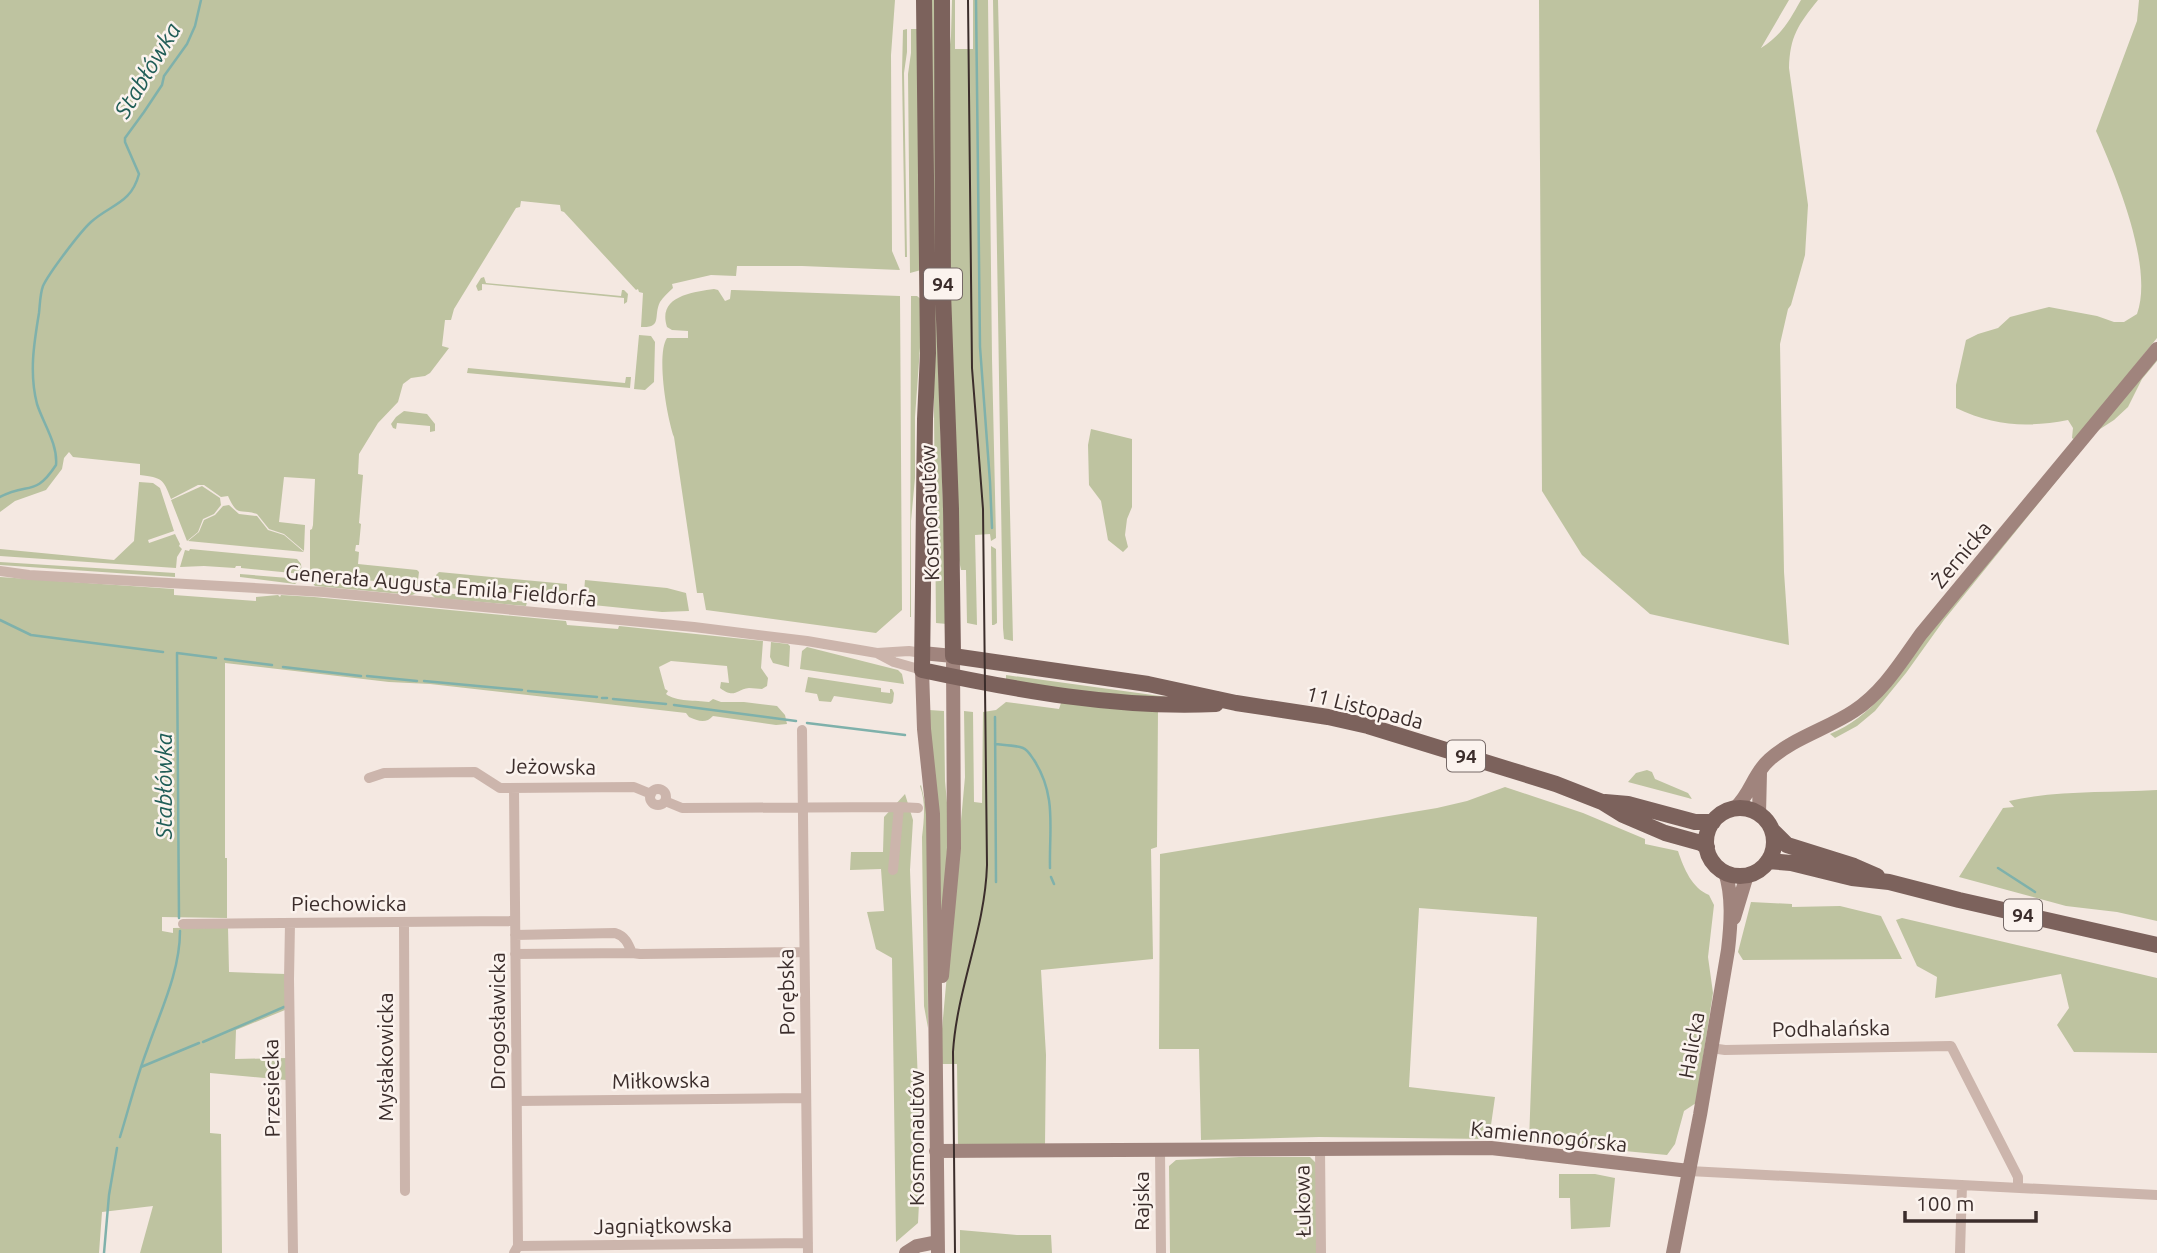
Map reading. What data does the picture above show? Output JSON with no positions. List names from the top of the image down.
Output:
{
  "streets": {
    "main road": ["94", "Kosmonautów", "11 Listopada"],
    "street": [
      "Żernicka",
      "Generała Augusta Emila Fieldorfa",
      "Jeżowska",
      "Piechowicka",
      "Porębska",
      "Drogosławicka",
      "Podhalańska",
      "Halicka",
      "Mysłakowicka",
      "Miłkowska",
      "Przesiecka",
      "Kamiennogórska",
      "Rajska",
      "Łukowa",
      "Jagniątkowska"
    ]
  },
  "crossings": [
    ["94", "11 Listopada"],
    ["94", "Halicka"],
    ["Kosmonautów", "Generała Augusta Emila Fieldorfa"],
    ["Kosmonautów", "11 Listopada"],
    ["Kosmonautów", "Kamiennogórska"],
    ["Generała Augusta Emila Fieldorfa", "11 Listopada"],
    ["11 Listopada", "Halicka"],
    ["Jeżowska", "Porębska"],
    ["Jeżowska", "Drogosławicka"],
    ["Piechowicka", "Drogosławicka"],
    ["Piechowicka", "Mysłakowicka"],
    ["Piechowicka", "Przesiecka"],
    ["Porębska", "Miłkowska"],
    ["Porębska", "Jagniątkowska"],
    ["Drogosławicka", "Miłkowska"],
    ["Drogosławicka", "Jagniątkowska"],
    ["Podhalańska", "Halicka"],
    ["Podhalańska", "Kamiennogórska"],
    ["Halicka", "Kamiennogórska"],
    ["Kamiennogórska", "Rajska"],
    ["Kamiennogórska", "Łukowa"]
  ],
  "water": ["Stabłówka"],
  "scale_bar": "100 m"
}
